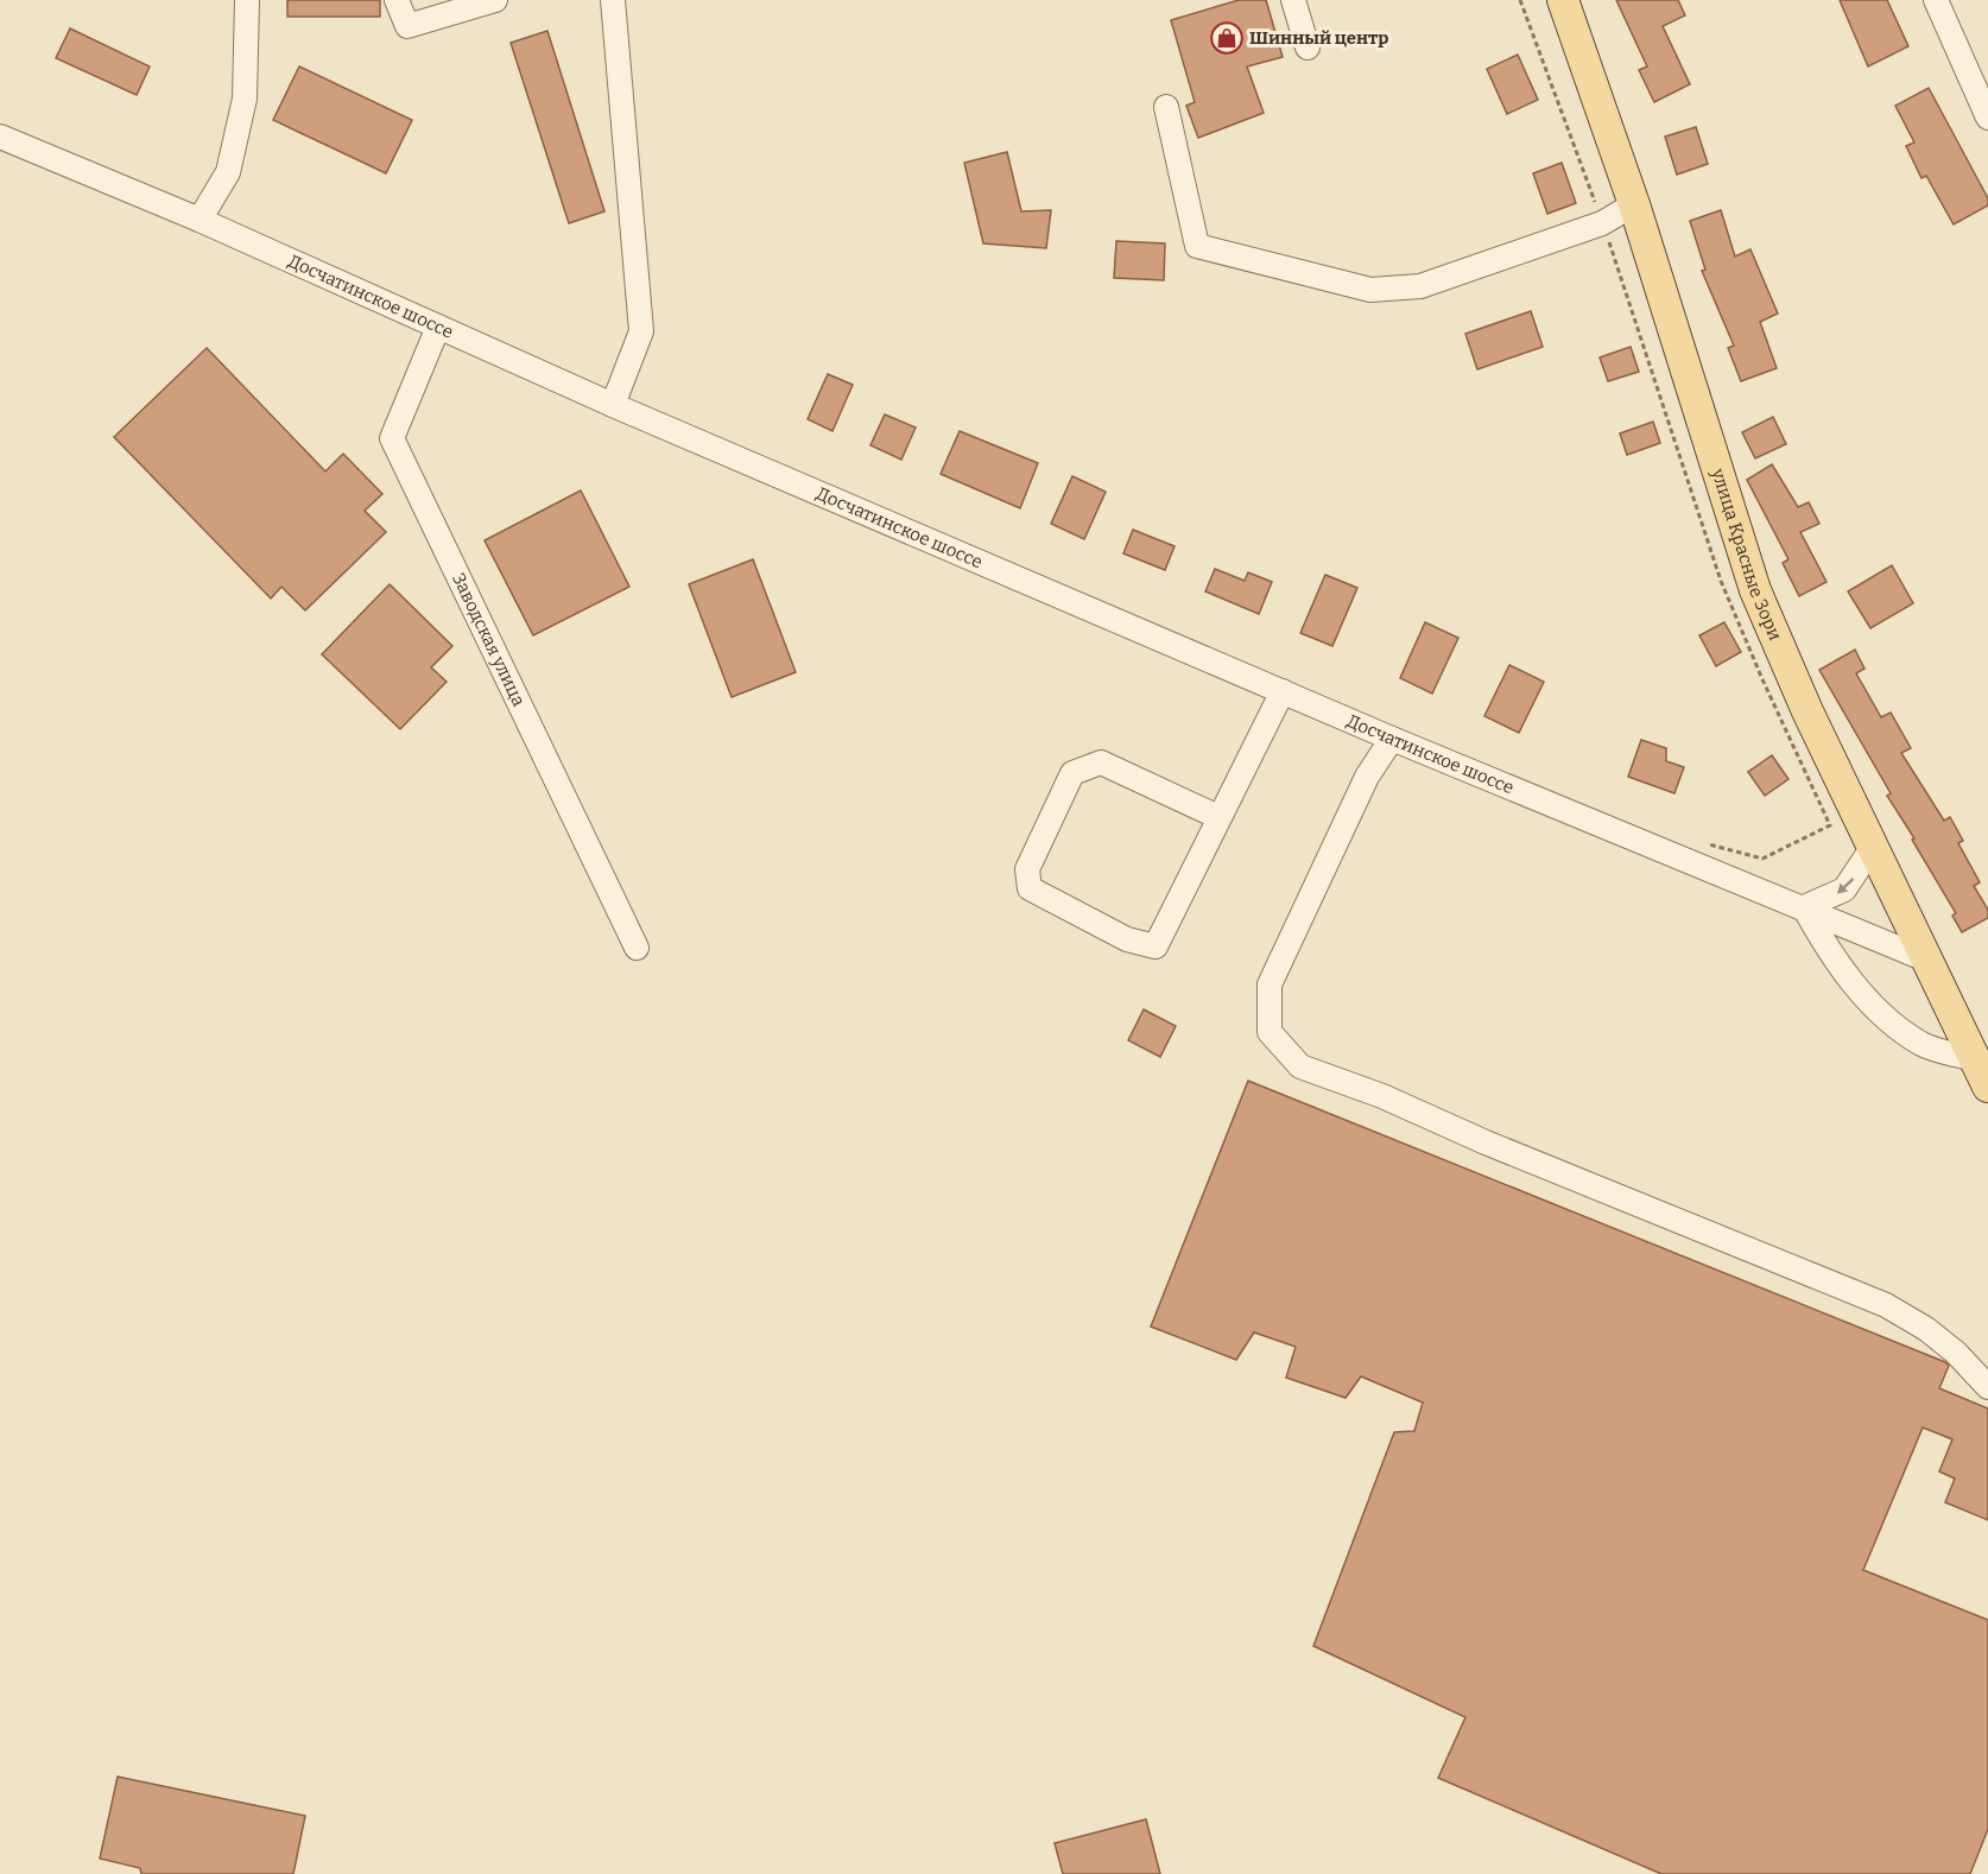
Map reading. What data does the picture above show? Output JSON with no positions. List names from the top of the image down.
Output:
{
  "streets": {
    "main road": ["улица Красные Зори"],
    "street": ["Досчатинское шоссе", "Заводская улица"]
  },
  "crossings": [
    ["Досчатинское шоссе", "улица Красные Зори"],
    ["Досчатинское шоссе", "Заводская улица"]
  ],
  "places": {
    "shop": ["Шинный центр"]
  }
}
